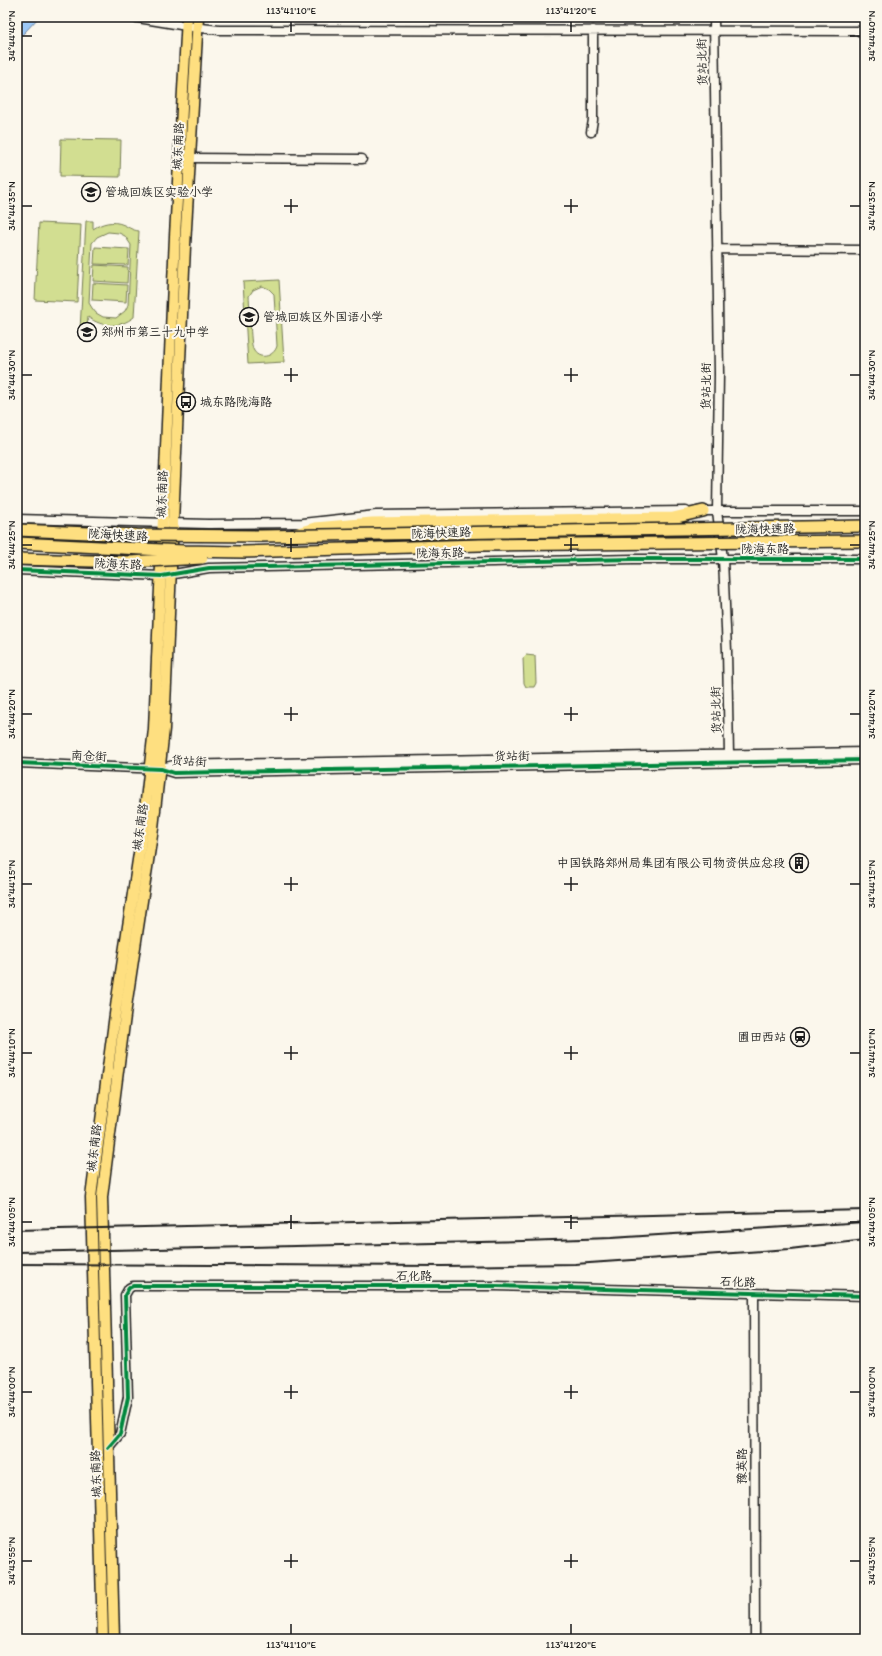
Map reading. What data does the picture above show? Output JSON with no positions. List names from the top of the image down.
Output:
{
  "streets": {
    "highway": ["陇海快速路"],
    "main road": ["城东南路"],
    "street": [
      "货站北街",
      "陇海东路",
      "南仓街",
      "货站街",
      "石化路",
      "豫英路"
    ]
  },
  "crossings": [
    ["货站北街", "陇海东路"],
    ["货站北街", "货站街"],
    ["城东南路", "陇海东路"],
    ["城东南路", "南仓街"],
    ["城东南路", "货站街"],
    ["城东南路", "石化路"],
    ["南仓街", "货站街"],
    ["石化路", "豫英路"]
  ],
  "places": {
    "school or university": ["管城回族区实验小学", "管城回族区外国语小学", "郑州市第三十九中学"],
    "bus stop": ["城东路陇海路"],
    "building": ["中国铁路郑州局集团有限公司物资供应总段"],
    "station": ["圃田西站"]
  },
  "coordinates": [
    "113°41'10\"E",
    "113°41'20\"E",
    "34°44'40\"N",
    "34°44'35\"N",
    "34°44'30\"N",
    "34°44'25\"N",
    "34°44'20\"N",
    "34°44'15\"N",
    "34°44'10\"N",
    "34°44'05\"N",
    "34°44'00\"N",
    "34°43'55\"N"
  ]
}
